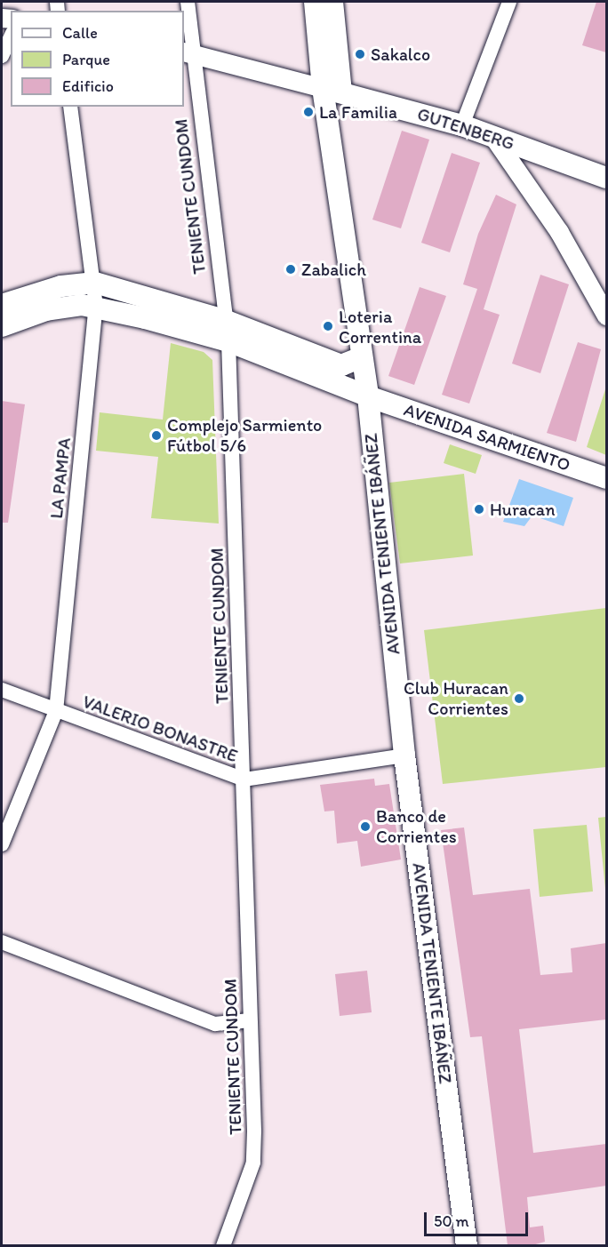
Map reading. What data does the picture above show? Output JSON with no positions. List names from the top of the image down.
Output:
{
  "streets": {
    "main road": ["GUTENBERG", "AVENIDA SARMIENTO", "AVENIDA TENIENTE IBÁÑEZ"],
    "street": ["TENIENTE CUNDOM", "LA PAMPA", "VALERIO BONASTRE"]
  },
  "crossings": [
    ["GUTENBERG", "AVENIDA TENIENTE IBÁÑEZ"],
    ["TENIENTE CUNDOM", "AVENIDA SARMIENTO"],
    ["TENIENTE CUNDOM", "VALERIO BONASTRE"],
    ["AVENIDA SARMIENTO", "LA PAMPA"],
    ["AVENIDA SARMIENTO", "AVENIDA TENIENTE IBÁÑEZ"],
    ["LA PAMPA", "VALERIO BONASTRE"],
    ["AVENIDA TENIENTE IBÁÑEZ", "VALERIO BONASTRE"]
  ],
  "places": [
    "Sakalco",
    "La Familia",
    "Zabalich",
    "Loteria Correntina",
    "Complejo Sarmiento Fútbol 5/6",
    "Huracan",
    "Club Huracan Corrientes",
    "Banco de Corrientes"
  ],
  "legend": ["Calle", "Parque", "Edificio"],
  "scale_bar": "50 m"
}
